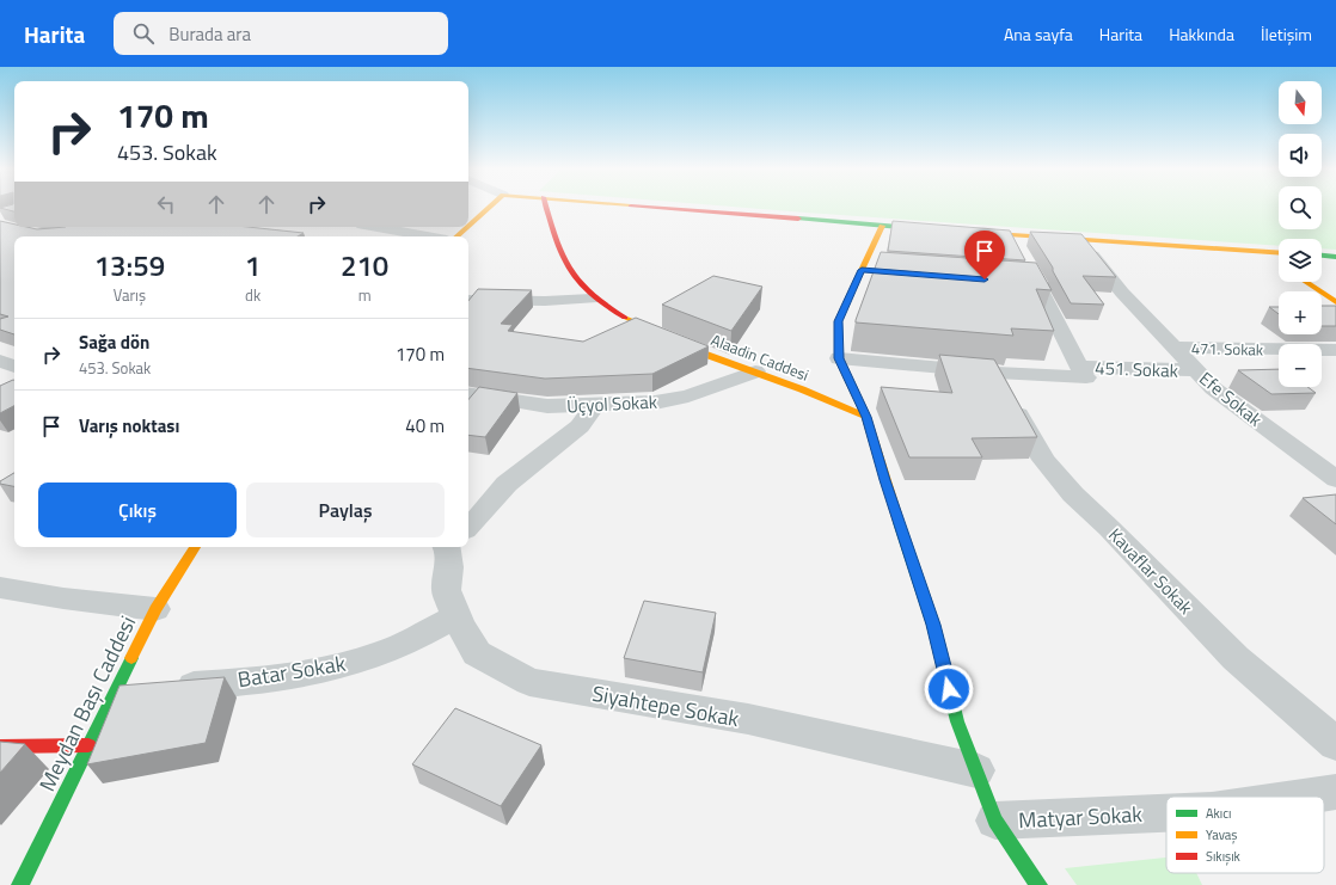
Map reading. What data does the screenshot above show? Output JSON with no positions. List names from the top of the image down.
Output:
{
  "streets": {
    "street": [
      "471. Sokak",
      "Alaadin Caddesi",
      "451. Sokak",
      "Efe Sokak",
      "Üçyol Sokak",
      "Kavaflar Sokak",
      "Batar Sokak",
      "Meydan Başı Caddesi",
      "Siyahtepe Sokak",
      "Matyar Sokak"
    ]
  },
  "crossings": [
    ["471. Sokak", "Efe Sokak"],
    ["Alaadin Caddesi", "Üçyol Sokak"],
    ["451. Sokak", "Efe Sokak"],
    ["451. Sokak", "Kavaflar Sokak"],
    ["Batar Sokak", "Meydan Başı Caddesi"],
    ["Batar Sokak", "Siyahtepe Sokak"]
  ],
  "legend": ["Akıcı", "Yavaş", "Sıkışık"],
  "north": "bottom",
  "page": {
    "header": "Harita",
    "search": "Burada ara",
    "nav": [
      "Ana sayfa",
      "Harita",
      "Hakkında",
      "İletişim"
    ],
    "map_buttons": ["+", "−"],
    "turn": ["170 m", "453. Sokak"],
    "eta": [
      "13:59",
      "Varış",
      "1",
      "dk",
      "210",
      "m"
    ],
    "list": [
      {
        "name": "Sağa dön",
        "note": "453. Sokak",
        "value": "170 m"
      },
      {
        "name": "Varış noktası",
        "value": "40 m"
      }
    ],
    "buttons": ["Çıkış", "Paylaş"]
  }
}
